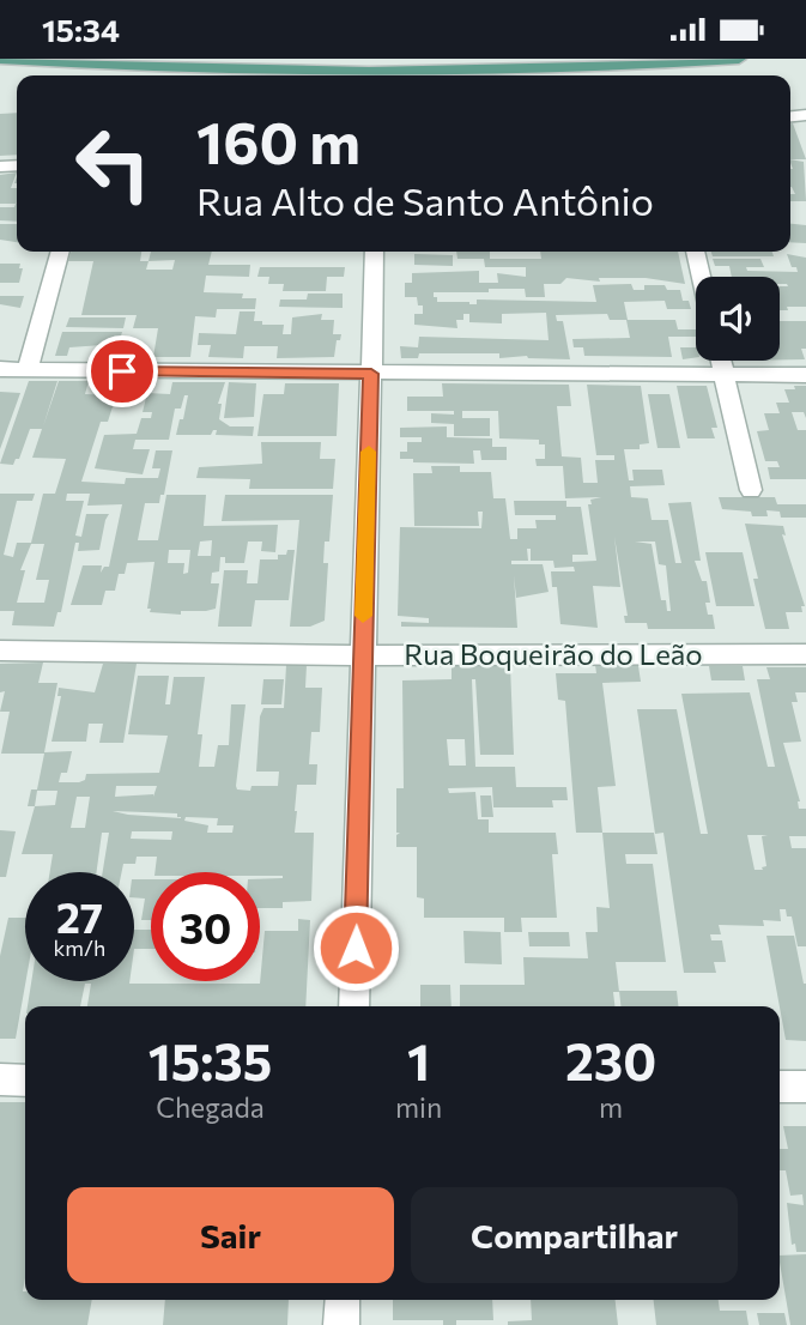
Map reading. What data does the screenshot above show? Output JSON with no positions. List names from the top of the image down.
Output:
{
  "streets": {
    "street": ["Rua Boqueirão do Leão"]
  },
  "page": {
    "status": "15:34",
    "turn": ["160 m", "Rua Alto de Santo Antônio"],
    "speed": "27 km/h",
    "limit": "30",
    "eta": [
      "15:35",
      "Chegada",
      "1",
      "min",
      "230",
      "m"
    ],
    "buttons": ["Sair", "Compartilhar"]
  }
}
